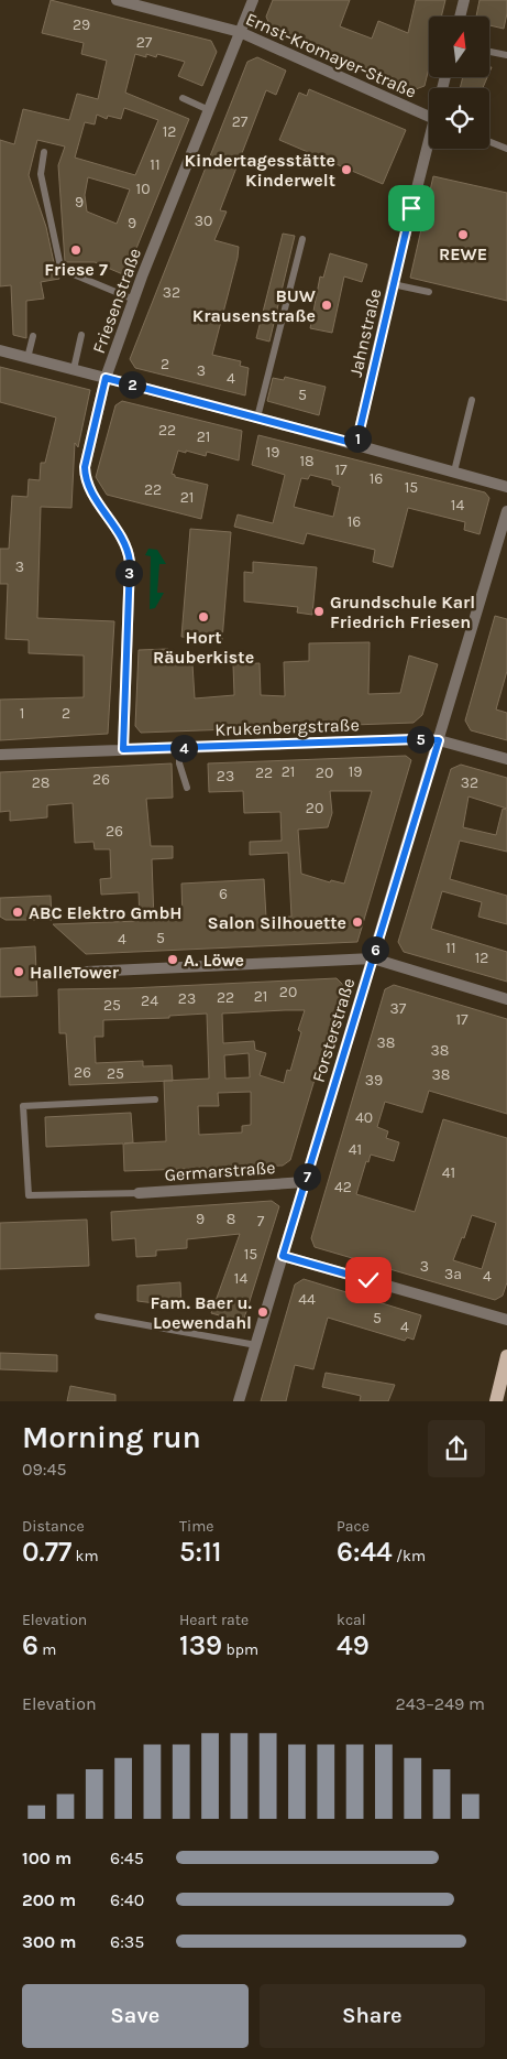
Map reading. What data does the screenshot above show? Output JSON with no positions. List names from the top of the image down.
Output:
{
  "streets": {
    "street": [
      "Ernst-Kromayer-Straße",
      "Friesenstraße",
      "Jahnstraße",
      "Krukenbergstraße",
      "Forsterstraße",
      "Germarstraße"
    ]
  },
  "crossings": [
    ["Ernst-Kromayer-Straße", "Friesenstraße"],
    ["Friesenstraße", "Krukenbergstraße"],
    ["Krukenbergstraße", "Forsterstraße"],
    ["Forsterstraße", "Germarstraße"]
  ],
  "places": [
    "Kindertagesstätte Kinderwelt",
    "REWE",
    "Friese 7",
    "BUW Krausenstraße",
    "Grundschule Karl Friedrich Friesen",
    "Hort Räuberkiste",
    "ABC Elektro GmbH",
    "Salon Silhouette",
    "A. Löwe",
    "HalleTower",
    "Fam. Baer u. Loewendahl"
  ],
  "house_numbers": [
    "29",
    "27",
    "27",
    "12",
    "11",
    "10",
    "9",
    "30",
    "9",
    "32",
    "2",
    "3",
    "4",
    "5",
    "22",
    "21",
    "19",
    "18",
    "17",
    "16",
    "15",
    "22",
    "21",
    "14",
    "16",
    "3",
    "1",
    "2",
    "21",
    "19",
    "22",
    "20",
    "23",
    "26",
    "28",
    "32",
    "20",
    "26",
    "6",
    "5",
    "4",
    "11",
    "12",
    "20",
    "21",
    "22",
    "23",
    "24",
    "25",
    "37",
    "17",
    "38",
    "38",
    "26",
    "25",
    "38",
    "39",
    "40",
    "41",
    "41",
    "42",
    "9",
    "8",
    "7",
    "15",
    "3",
    "3a",
    "4",
    "14",
    "44",
    "5",
    "4"
  ],
  "north": "top",
  "page": {
    "pins": [
      "2",
      "1",
      "3",
      "5",
      "4",
      "6",
      "7"
    ],
    "heading": ["Morning run", "09:45"],
    "stats": [
      ["Distance", "0.77 km"],
      ["Time", "5:11"],
      ["Pace", "6:44 /km"],
      ["Elevation", "6 m"],
      ["Heart rate", "139 bpm"],
      ["kcal", "49"]
    ],
    "chart": ["Elevation", "243–249 m"],
    "list": [
      {
        "name": "100 m",
        "note": "6:45"
      },
      {
        "name": "200 m",
        "note": "6:40"
      },
      {
        "name": "300 m",
        "note": "6:35"
      }
    ],
    "buttons": ["Save", "Share"]
  }
}
